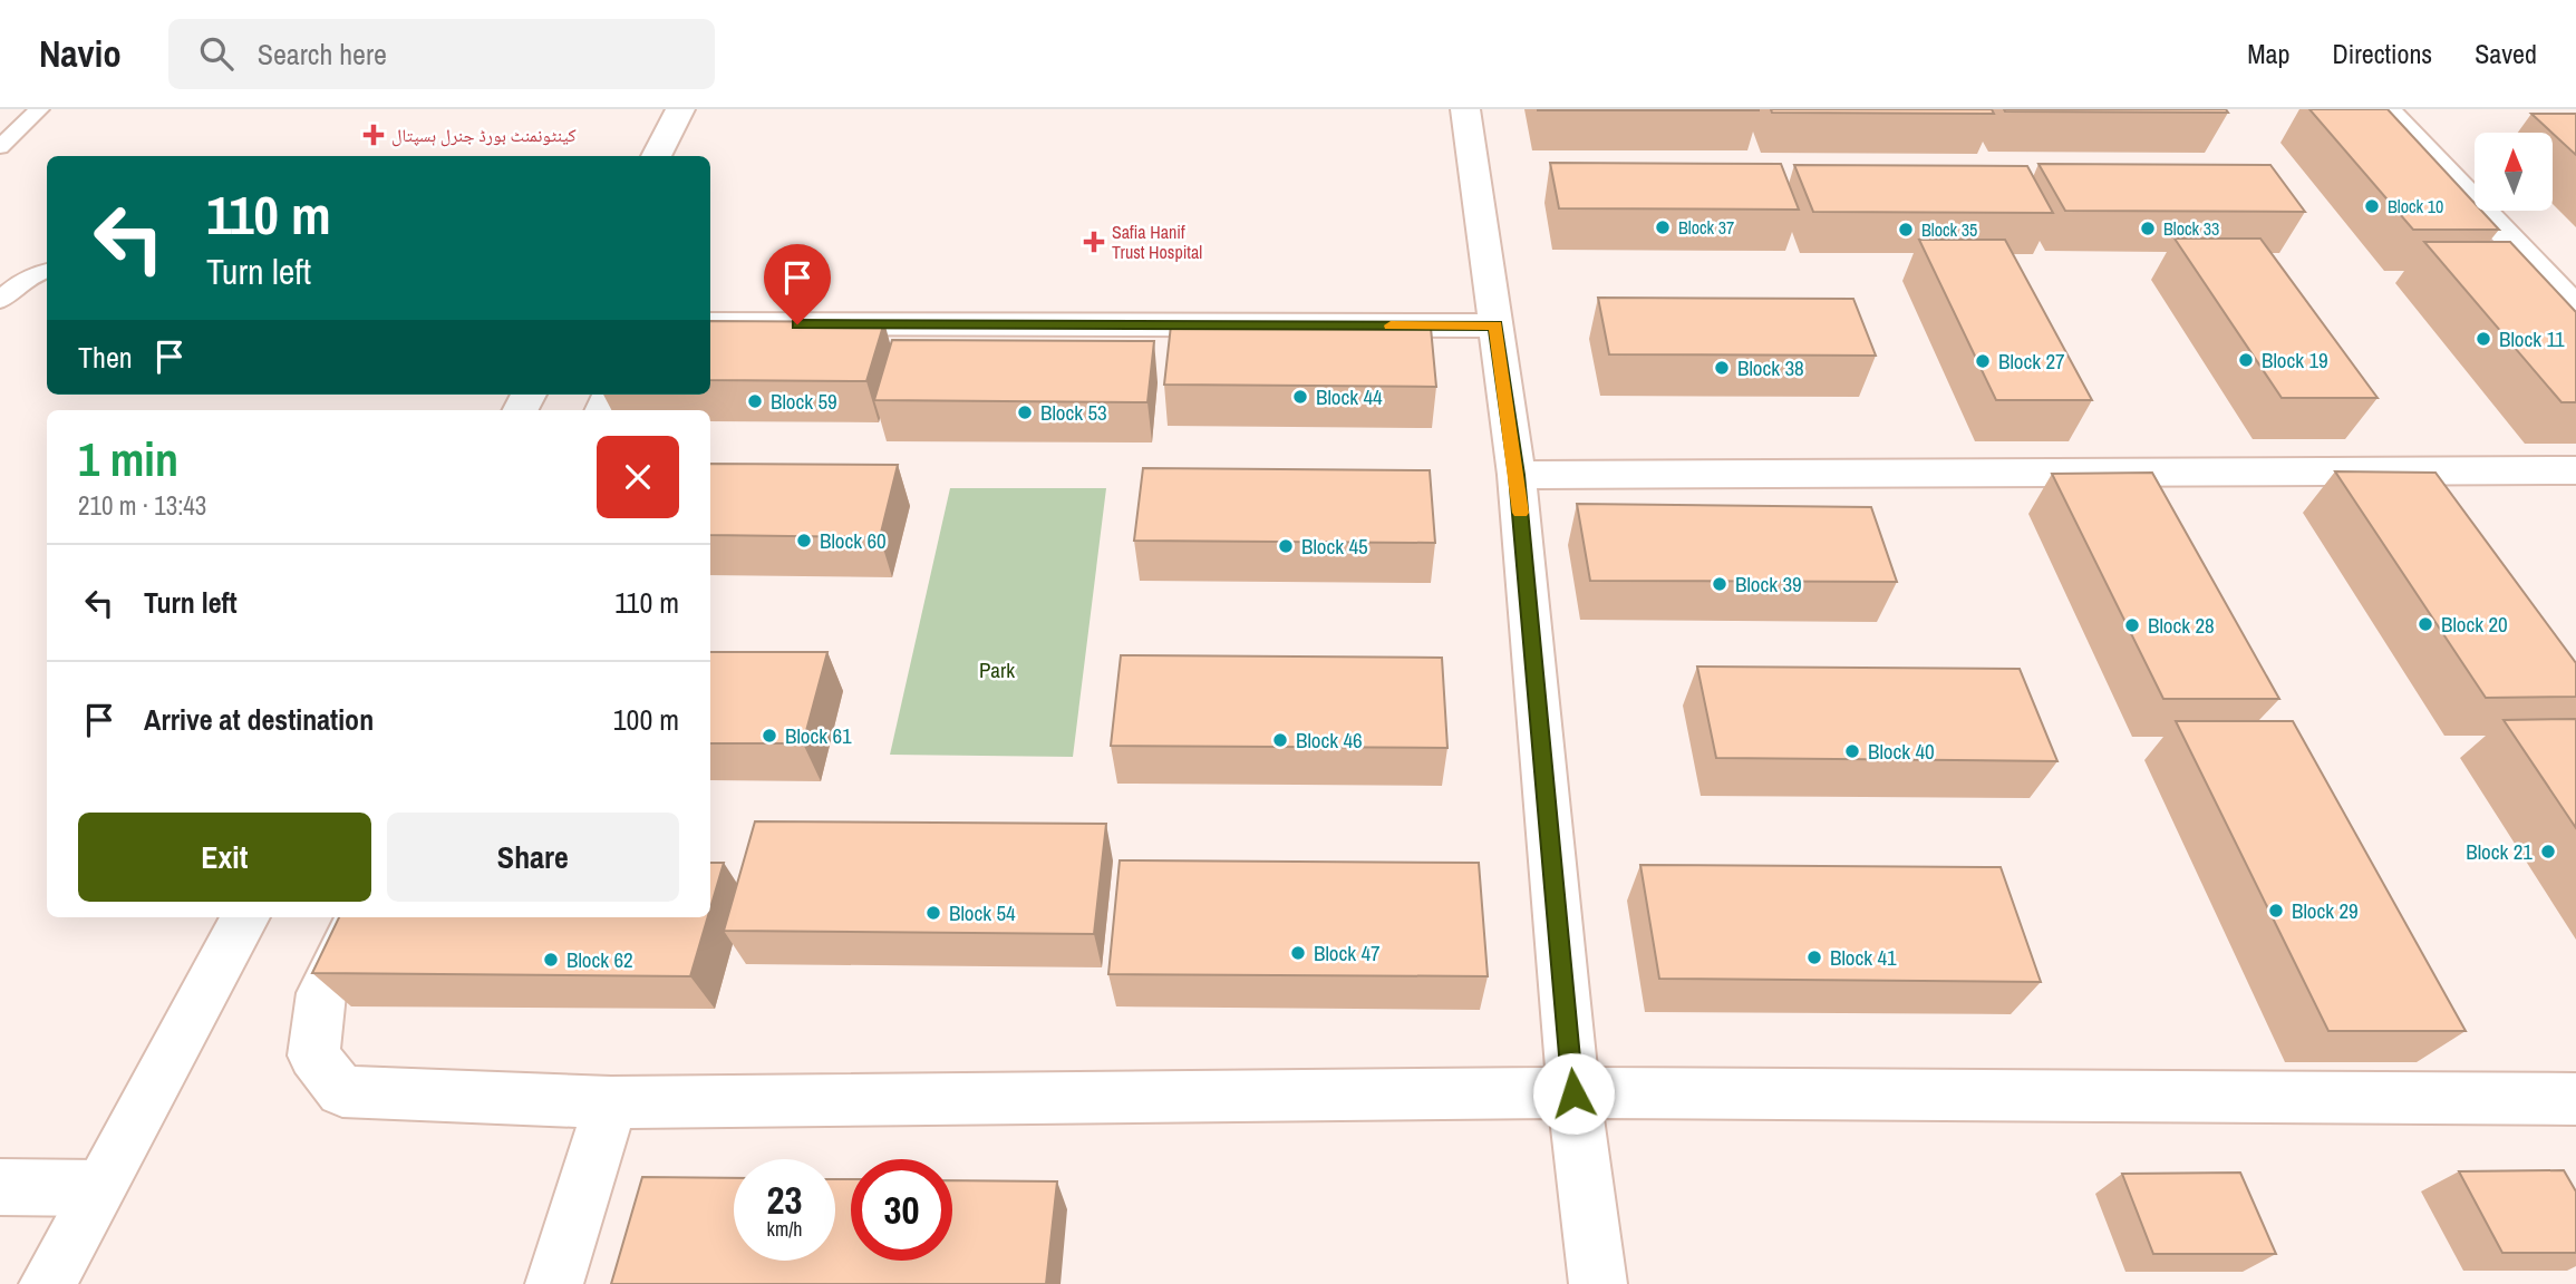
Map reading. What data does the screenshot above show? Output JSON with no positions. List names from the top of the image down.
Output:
{
  "parks": ["Park"],
  "places": {
    "health": ["کینٹونمنٹ بورڈ جنرل ہسپتال", "Safia Hanif Trust Hospital"],
    "other": [
      "Block 10",
      "Block 37",
      "Block 33",
      "Block 35",
      "Block 11",
      "Block 19",
      "Block 27",
      "Block 38",
      "Block 44",
      "Block 59",
      "Block 53",
      "Block 60",
      "Block 45",
      "Block 39",
      "Block 20",
      "Block 28",
      "Block 61",
      "Block 46",
      "Block 40",
      "Block 21",
      "Block 29",
      "Block 54",
      "Block 47",
      "Block 41",
      "Block 62"
    ]
  },
  "north": "top",
  "page": {
    "header": "Navio",
    "search": "Search here",
    "nav": ["Map", "Directions", "Saved"],
    "turn": ["110 m", "Turn left"],
    "then": "Then",
    "heading": ["1 min", "210 m · 13:43"],
    "list": [
      {
        "name": "Turn left",
        "value": "110 m"
      },
      {
        "name": "Arrive at destination",
        "value": "100 m"
      }
    ],
    "buttons": ["Exit", "Share"],
    "speed": "23 km/h",
    "limit": "30"
  }
}
